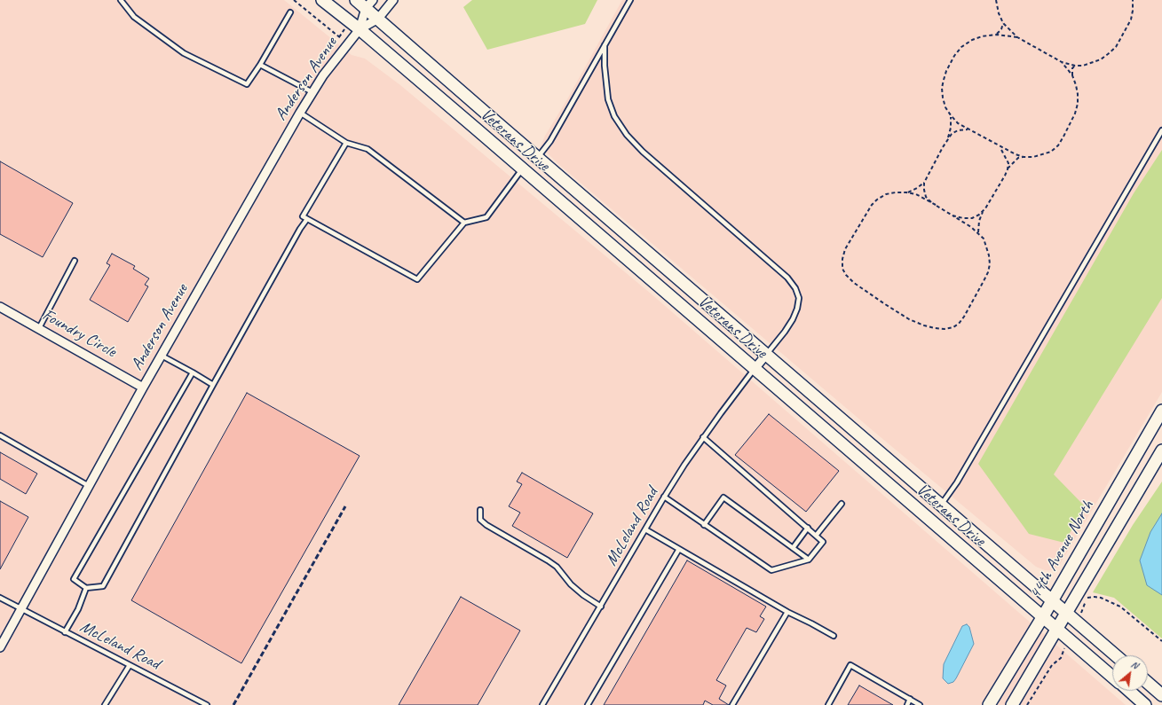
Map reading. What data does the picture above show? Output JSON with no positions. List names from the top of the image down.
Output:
{
  "streets": {
    "main road": ["Veterans Drive", "44th Avenue North"],
    "street": ["Anderson Avenue", "Foundry Circle"],
    "lane": ["McLeland Road"]
  },
  "crossings": [
    ["Anderson Avenue", "Veterans Drive"],
    ["Anderson Avenue", "Foundry Circle"],
    ["Anderson Avenue", "McLeland Road"],
    ["Veterans Drive", "McLeland Road"],
    ["Veterans Drive", "44th Avenue North"]
  ],
  "north": "top right"
}
